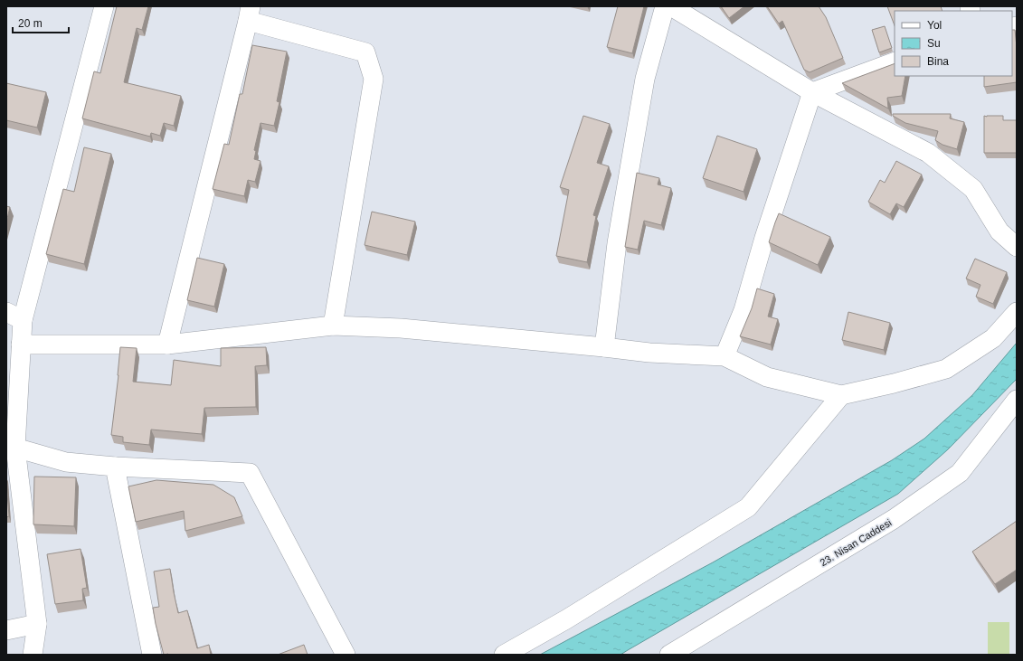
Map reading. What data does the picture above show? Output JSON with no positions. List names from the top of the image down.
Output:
{
  "streets": {
    "street": ["23. Nisan Caddesi"]
  },
  "legend": ["Yol", "Su", "Bina"],
  "scale_bar": "20 m"
}
